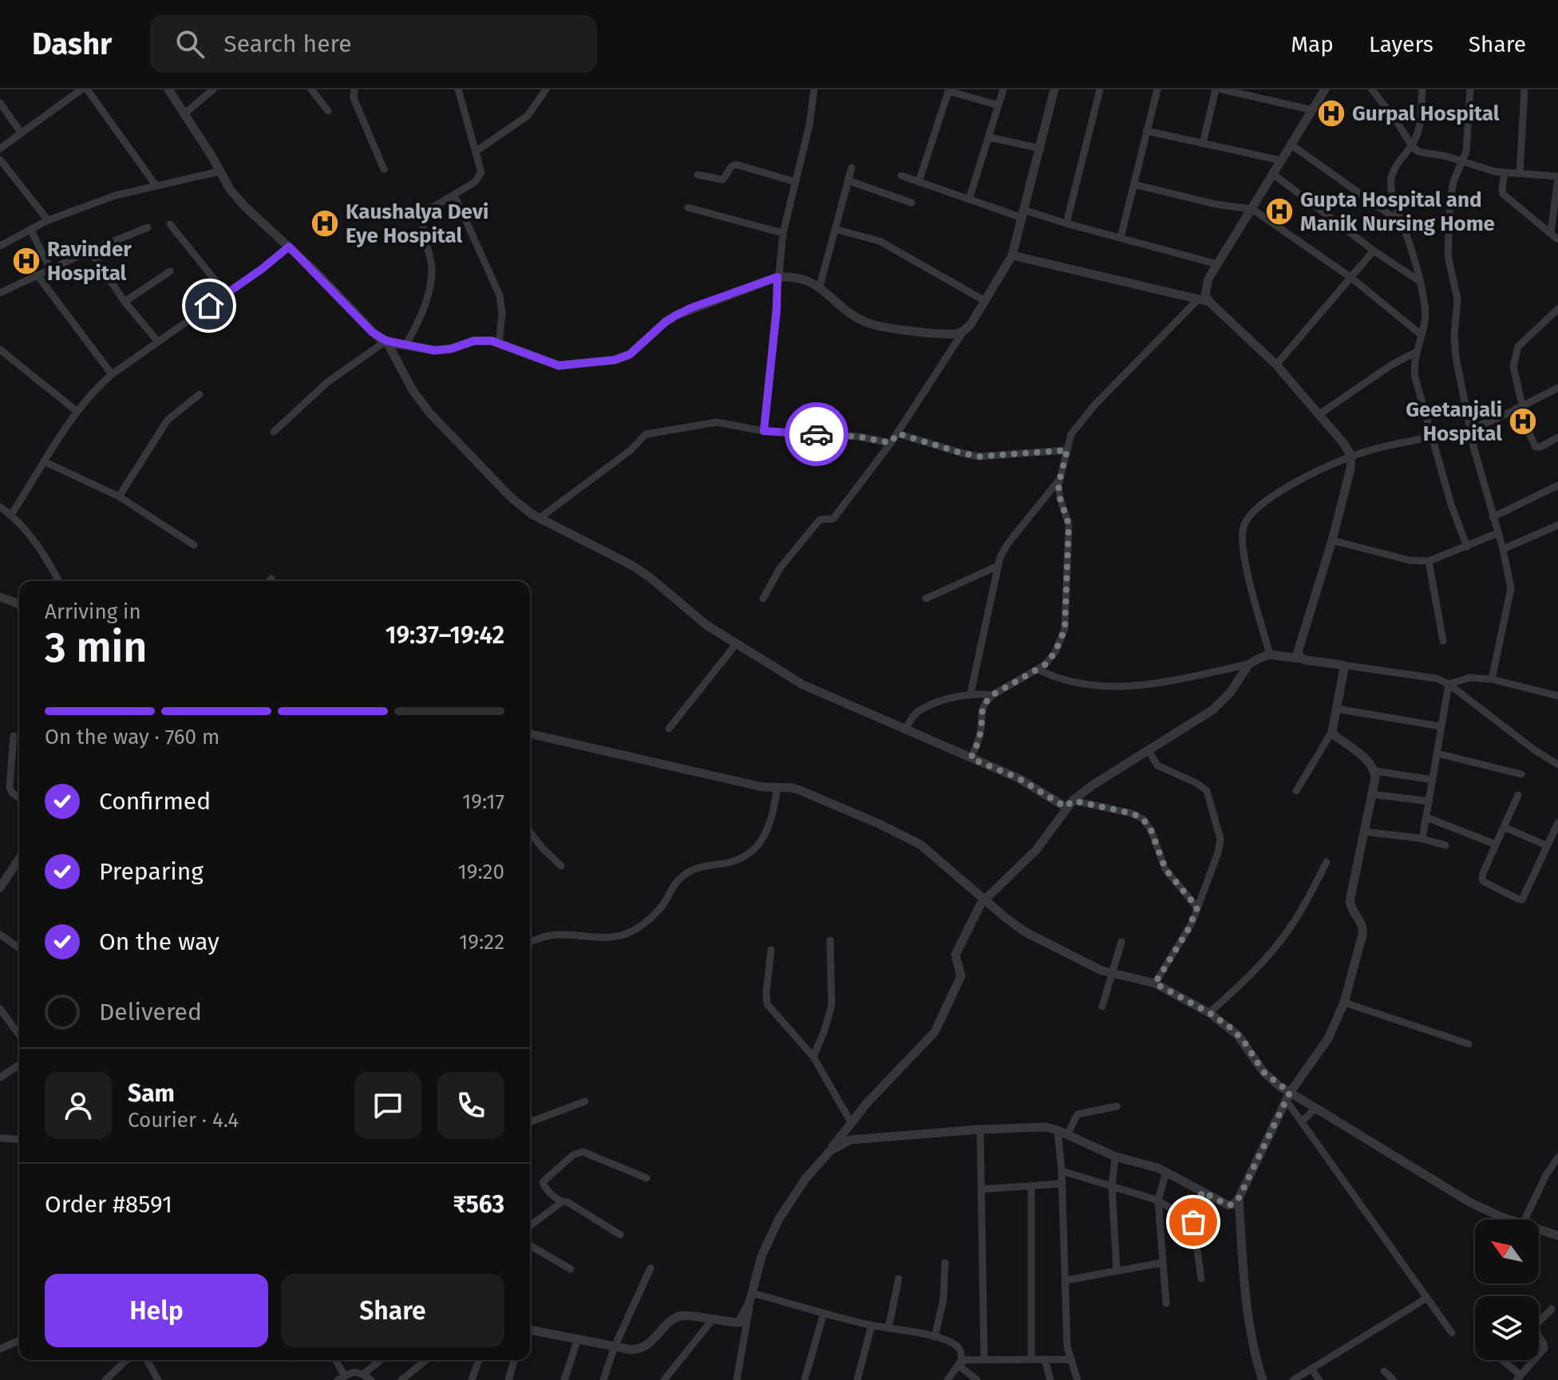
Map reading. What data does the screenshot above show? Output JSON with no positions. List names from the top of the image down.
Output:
{
  "places": {
    "hospital": [
      "Gurpal Hospital",
      "Gupta Hospital and Manik Nursing Home",
      "Kaushalya Devi Eye Hospital",
      "Ravinder Hospital",
      "Geetanjali Hospital"
    ]
  },
  "north": "top left",
  "page": {
    "header": "Dashr",
    "search": "Search here",
    "nav": ["Map", "Layers", "Share"],
    "heading": ["3 min", "Arriving in", "19:37–19:42"],
    "panel": [
      "Sam",
      "Courier · 4.4",
      "Order #8591",
      "₹563"
    ],
    "bar": "On the way · 760 m",
    "list": [
      ["Confirmed", "19:17"],
      ["Preparing", "19:20"],
      ["On the way", "19:22"],
      "Delivered"
    ],
    "buttons": ["Help", "Share"]
  }
}
